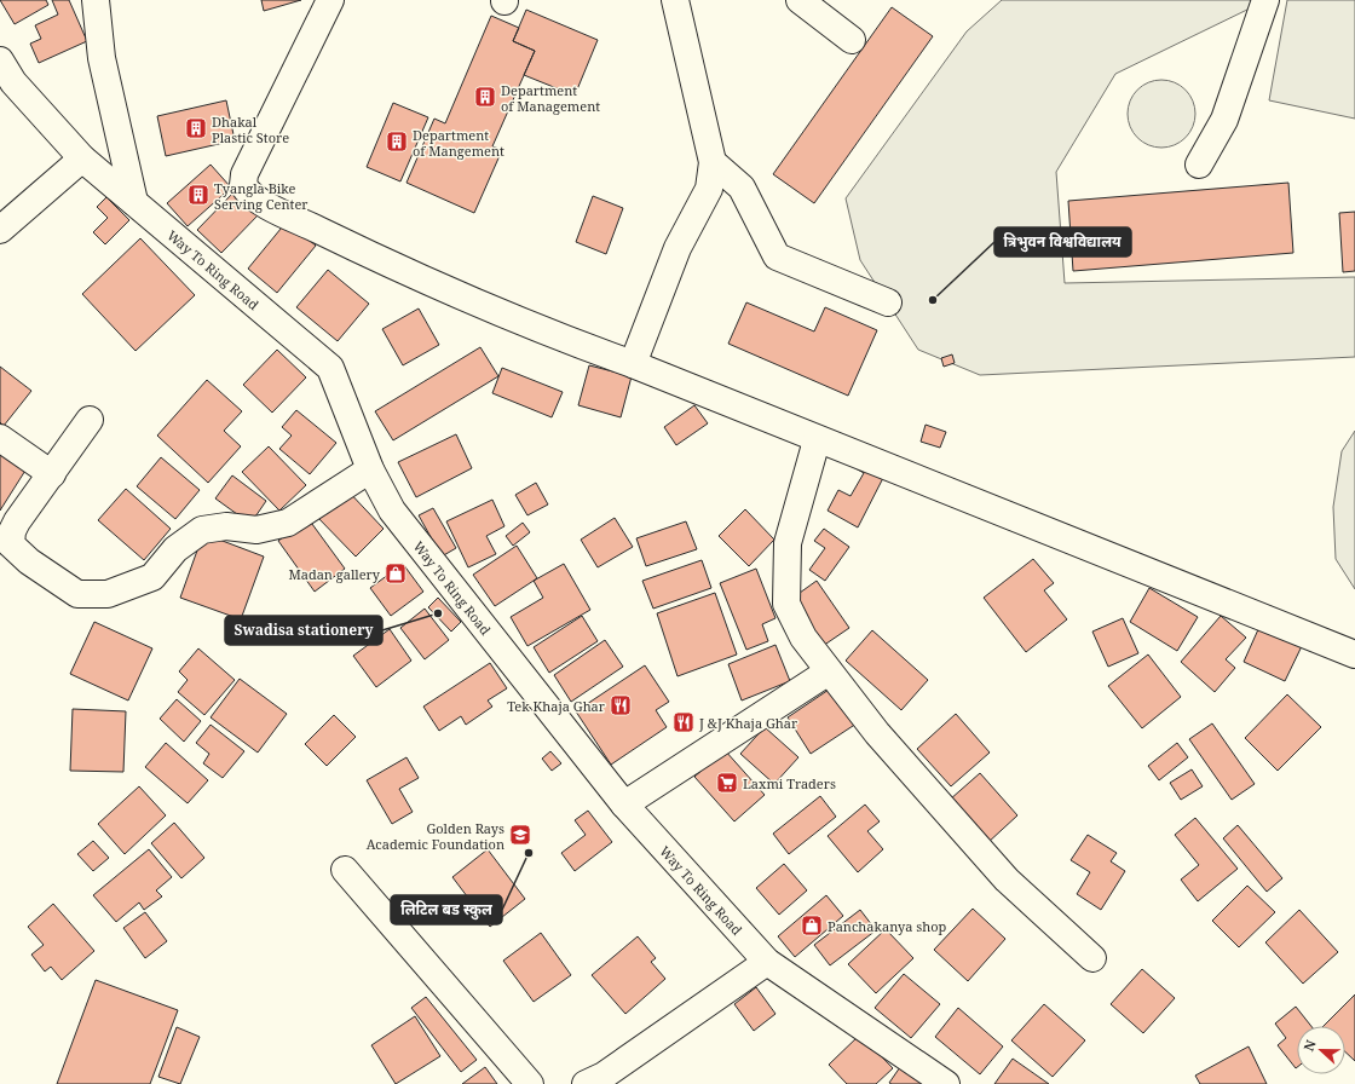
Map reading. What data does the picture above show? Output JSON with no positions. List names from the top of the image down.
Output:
{
  "streets": {
    "street": ["Way To Ring Road"]
  },
  "places": {
    "building": [
      "Department of Management",
      "Dhakal Plastic Store",
      "Department of Mangement",
      "Tyangla Bike Serving Center"
    ],
    "other": ["त्रिभुवन विश्वविद्यालय", "Swadisa stationery", "लिटिल बड स्कुल"],
    "shop": ["Madan gallery", "Panchakanya shop"],
    "restaurant": ["Tek Khaja Ghar", "J &J Khaja Ghar"],
    "supermarket": ["Laxmi Traders"],
    "school or university": ["Golden Rays Academic Foundation"]
  },
  "north": "left"
}
